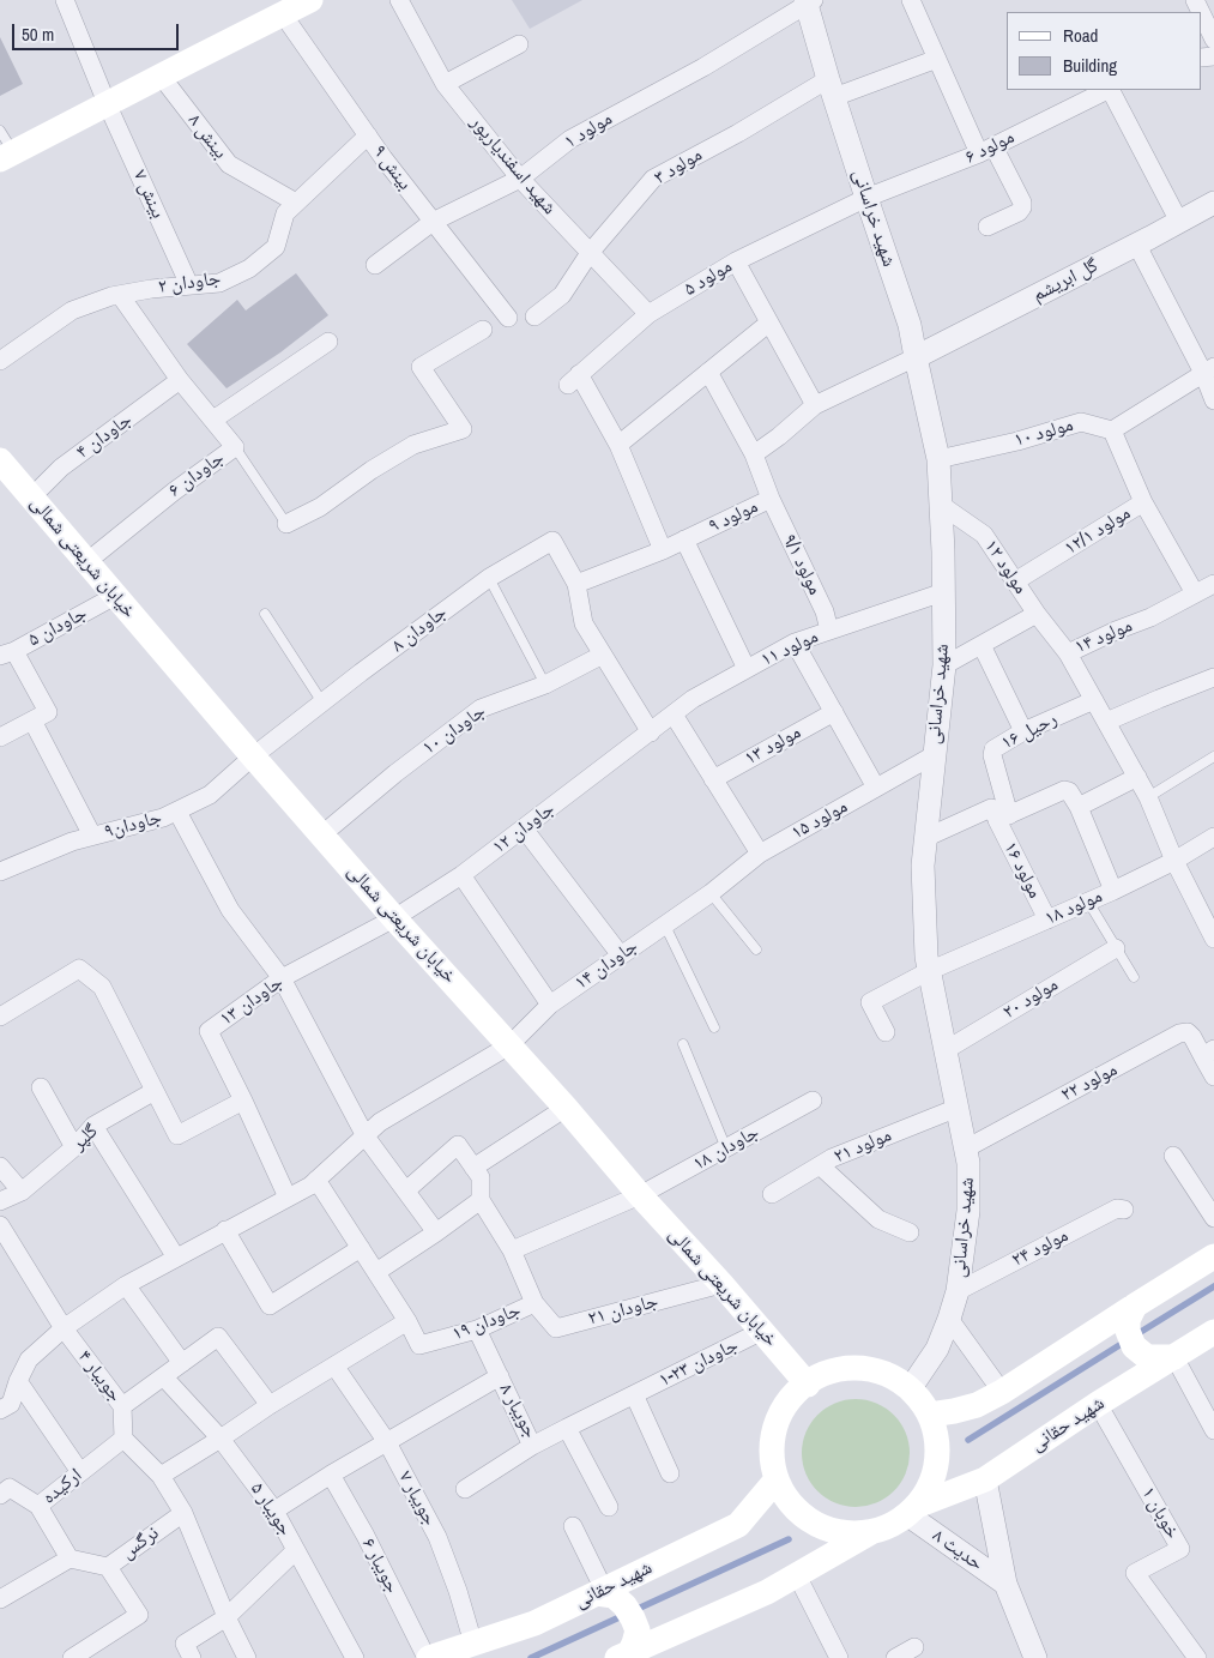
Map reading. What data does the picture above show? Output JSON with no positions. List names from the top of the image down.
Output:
{
  "streets": {
    "main road": ["خیابان شریعتی شمالی", "شهید حقانی"],
    "street": [
      "مولود ۱",
      "بینش ۸",
      "مولود ۶",
      "شهید اسفندیارپور",
      "مولود ۳",
      "بینش ۹",
      "بینش ۷",
      "شهید خراسانی",
      "مولود ۵",
      "گل ابریشم",
      "جاودان ۲",
      "مولود ۱۰",
      "جاودان ۴",
      "جاودان ۶",
      "مولود ۹",
      "مولود ۱۲/۱",
      "مولود ۹/۱",
      "مولود ۱۲",
      "جاودان ۵",
      "جاودان ۸",
      "مولود ۱۴",
      "مولود ۱۱",
      "جاودان ۱۰",
      "رحیل ۱۶",
      "مولود ۱۳",
      "مولود ۱۵",
      "جاودان۹",
      "جاودان ۱۲",
      "مولود ۱۶",
      "مولود ۱۸",
      "جاودان ۱۴",
      "مولود ۲۰",
      "جاودان ۱۳",
      "مولود ۲۲",
      "گلپر",
      "مولود ۲۱",
      "جاودان ۱۸",
      "مولود ۲۴",
      "جاودان ۲۱",
      "جاودان ۱۹",
      "جاودان ۲۳-۱",
      "جویبار ۴",
      "جویبار ۸",
      "ارکیده",
      "جویبار ۷",
      "جویبار ۵",
      "خوبان ۱",
      "نرگس",
      "حدیث ۸",
      "جویبار ۶"
    ]
  },
  "crossings": [
    ["مولود ۱", "شهید اسفندیارپور"],
    ["مولود ۱", "بینش ۹"],
    ["مولود ۱", "شهید خراسانی"],
    ["بینش ۸", "جاودان ۲"],
    ["مولود ۶", "شهید خراسانی"],
    ["مولود ۶", "مولود ۵"],
    ["شهید اسفندیارپور", "مولود ۳"],
    ["شهید اسفندیارپور", "مولود ۵"],
    ["مولود ۳", "شهید خراسانی"],
    ["بینش ۹", "جاودان ۲"],
    ["بینش ۷", "جاودان ۲"],
    ["شهید خراسانی", "مولود ۵"],
    ["شهید خراسانی", "گل ابریشم"],
    ["شهید خراسانی", "مولود ۱۰"],
    ["شهید خراسانی", "خیابان شریعتی شمالی"],
    ["شهید خراسانی", "مولود ۱۲"],
    ["شهید خراسانی", "مولود ۱۱"],
    ["شهید خراسانی", "مولود ۱۵"],
    ["شهید خراسانی", "مولود ۱۶"],
    ["شهید خراسانی", "مولود ۱۸"],
    ["شهید خراسانی", "مولود ۲۰"],
    ["شهید خراسانی", "مولود ۲۲"],
    ["شهید خراسانی", "مولود ۲۱"],
    ["شهید خراسانی", "مولود ۲۴"],
    ["شهید خراسانی", "شهید حقانی"],
    ["شهید خراسانی", "حدیث ۸"],
    ["مولود ۱۰", "مولود ۱۲/۱"],
    ["جاودان ۴", "خیابان شریعتی شمالی"],
    ["جاودان ۶", "خیابان شریعتی شمالی"],
    ["مولود ۹", "مولود ۹/۱"],
    ["مولود ۹", "جاودان ۸"],
    ["مولود ۱۲/۱", "مولود ۱۲"],
    ["خیابان شریعتی شمالی", "جاودان ۵"],
    ["خیابان شریعتی شمالی", "جاودان ۸"],
    ["خیابان شریعتی شمالی", "جاودان ۱۰"],
    ["خیابان شریعتی شمالی", "جاودان۹"],
    ["خیابان شریعتی شمالی", "جاودان ۱۲"],
    ["خیابان شریعتی شمالی", "جاودان ۱۴"],
    ["خیابان شریعتی شمالی", "جاودان ۱۳"],
    ["خیابان شریعتی شمالی", "جاودان ۱۸"],
    ["خیابان شریعتی شمالی", "جاودان ۲۱"],
    ["خیابان شریعتی شمالی", "جاودان ۲۳-۱"],
    ["خیابان شریعتی شمالی", "شهید حقانی"],
    ["خیابان شریعتی شمالی", "حدیث ۸"],
    ["مولود ۹/۱", "مولود ۱۱"],
    ["مولود ۱۲", "مولود ۱۴"],
    ["جاودان ۸", "جاودان۹"],
    ["مولود ۱۱", "جاودان ۱۲"],
    ["رحیل ۱۶", "مولود ۱۶"],
    ["مولود ۱۵", "جاودان ۱۴"],
    ["جاودان ۱۲", "جاودان ۱۳"],
    ["مولود ۱۶", "مولود ۱۸"],
    ["جاودان ۲۱", "جاودان ۱۹"],
    ["جاودان ۱۹", "جویبار ۸"],
    ["جاودان ۲۳-۱", "جویبار ۸"],
    ["جویبار ۴", "ارکیده"],
    ["شهید حقانی", "جویبار ۷"],
    ["شهید حقانی", "خوبان ۱"],
    ["شهید حقانی", "حدیث ۸"],
    ["شهید حقانی", "جویبار ۶"]
  ],
  "legend": ["Road", "Building"],
  "scale_bar": "50 m"
}
